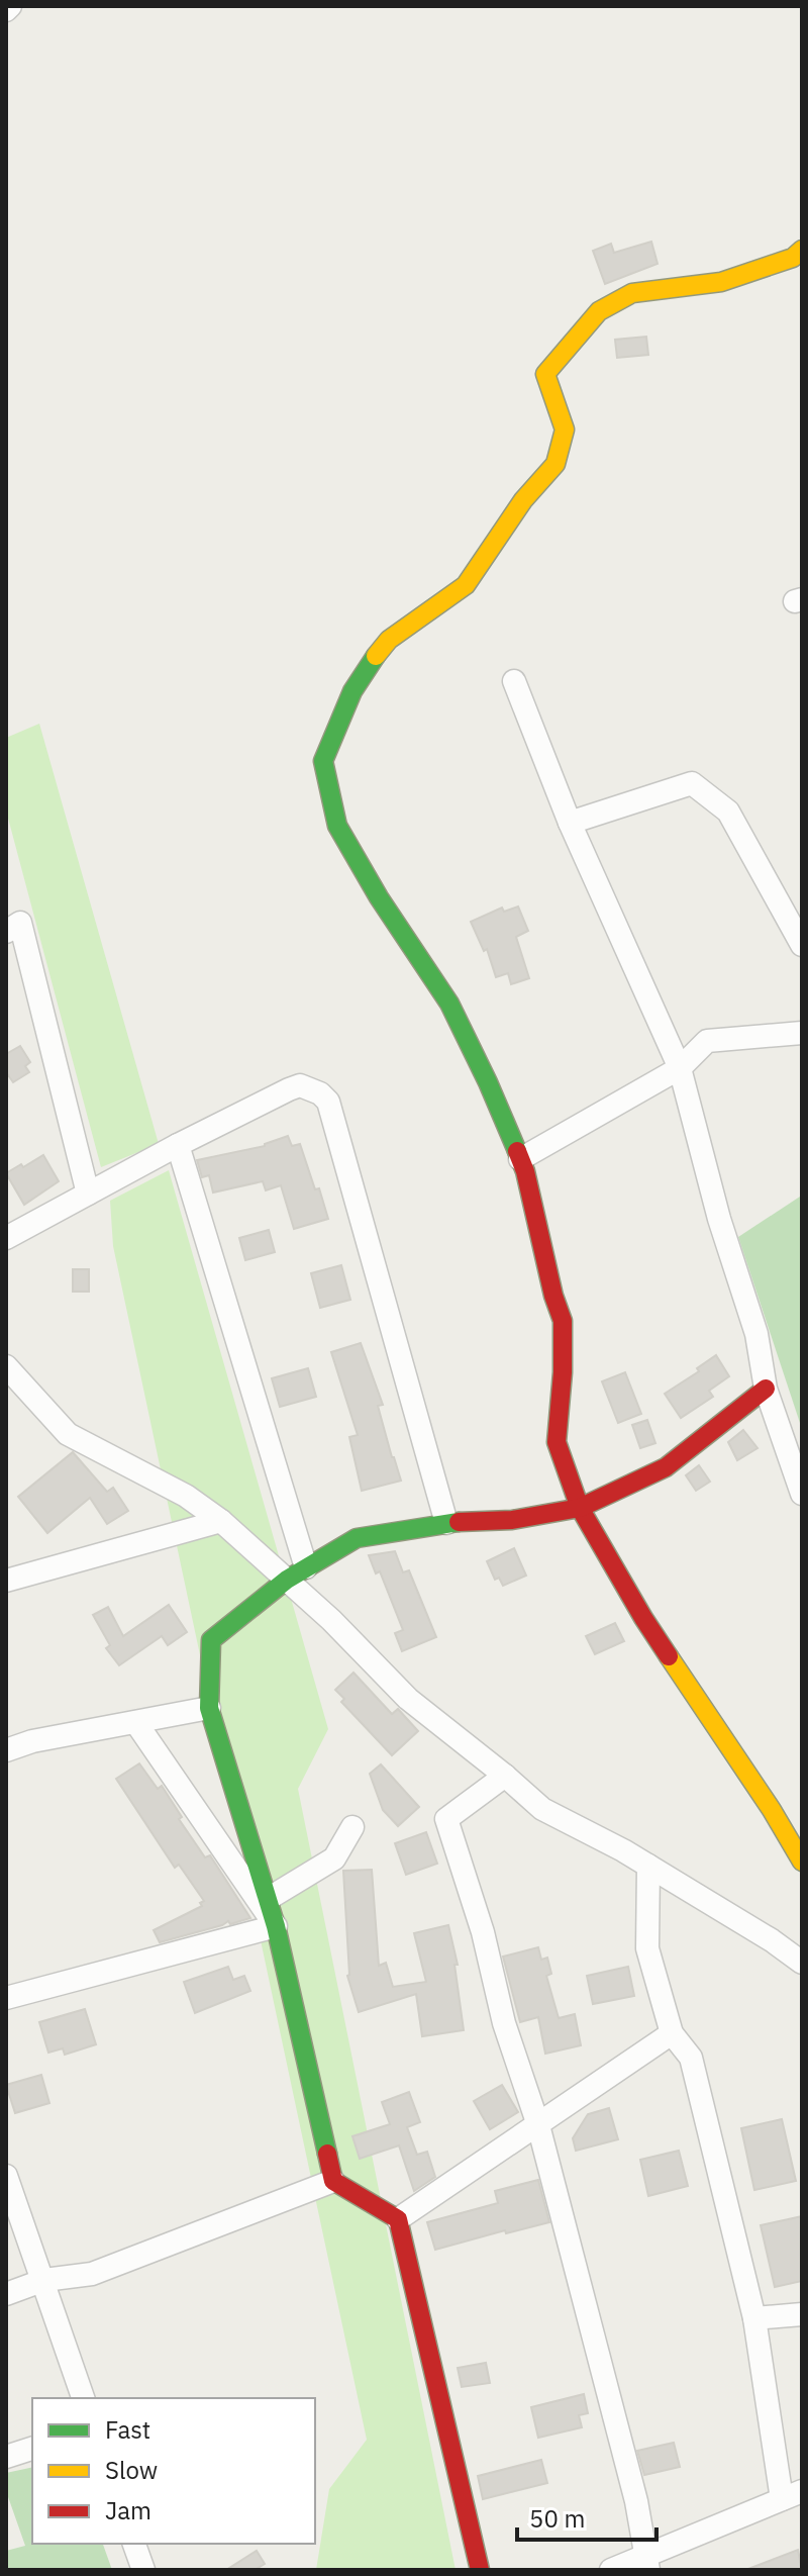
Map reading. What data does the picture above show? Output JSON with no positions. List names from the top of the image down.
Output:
{
  "legend": ["Fast", "Slow", "Jam"],
  "scale_bar": "50 m"
}
